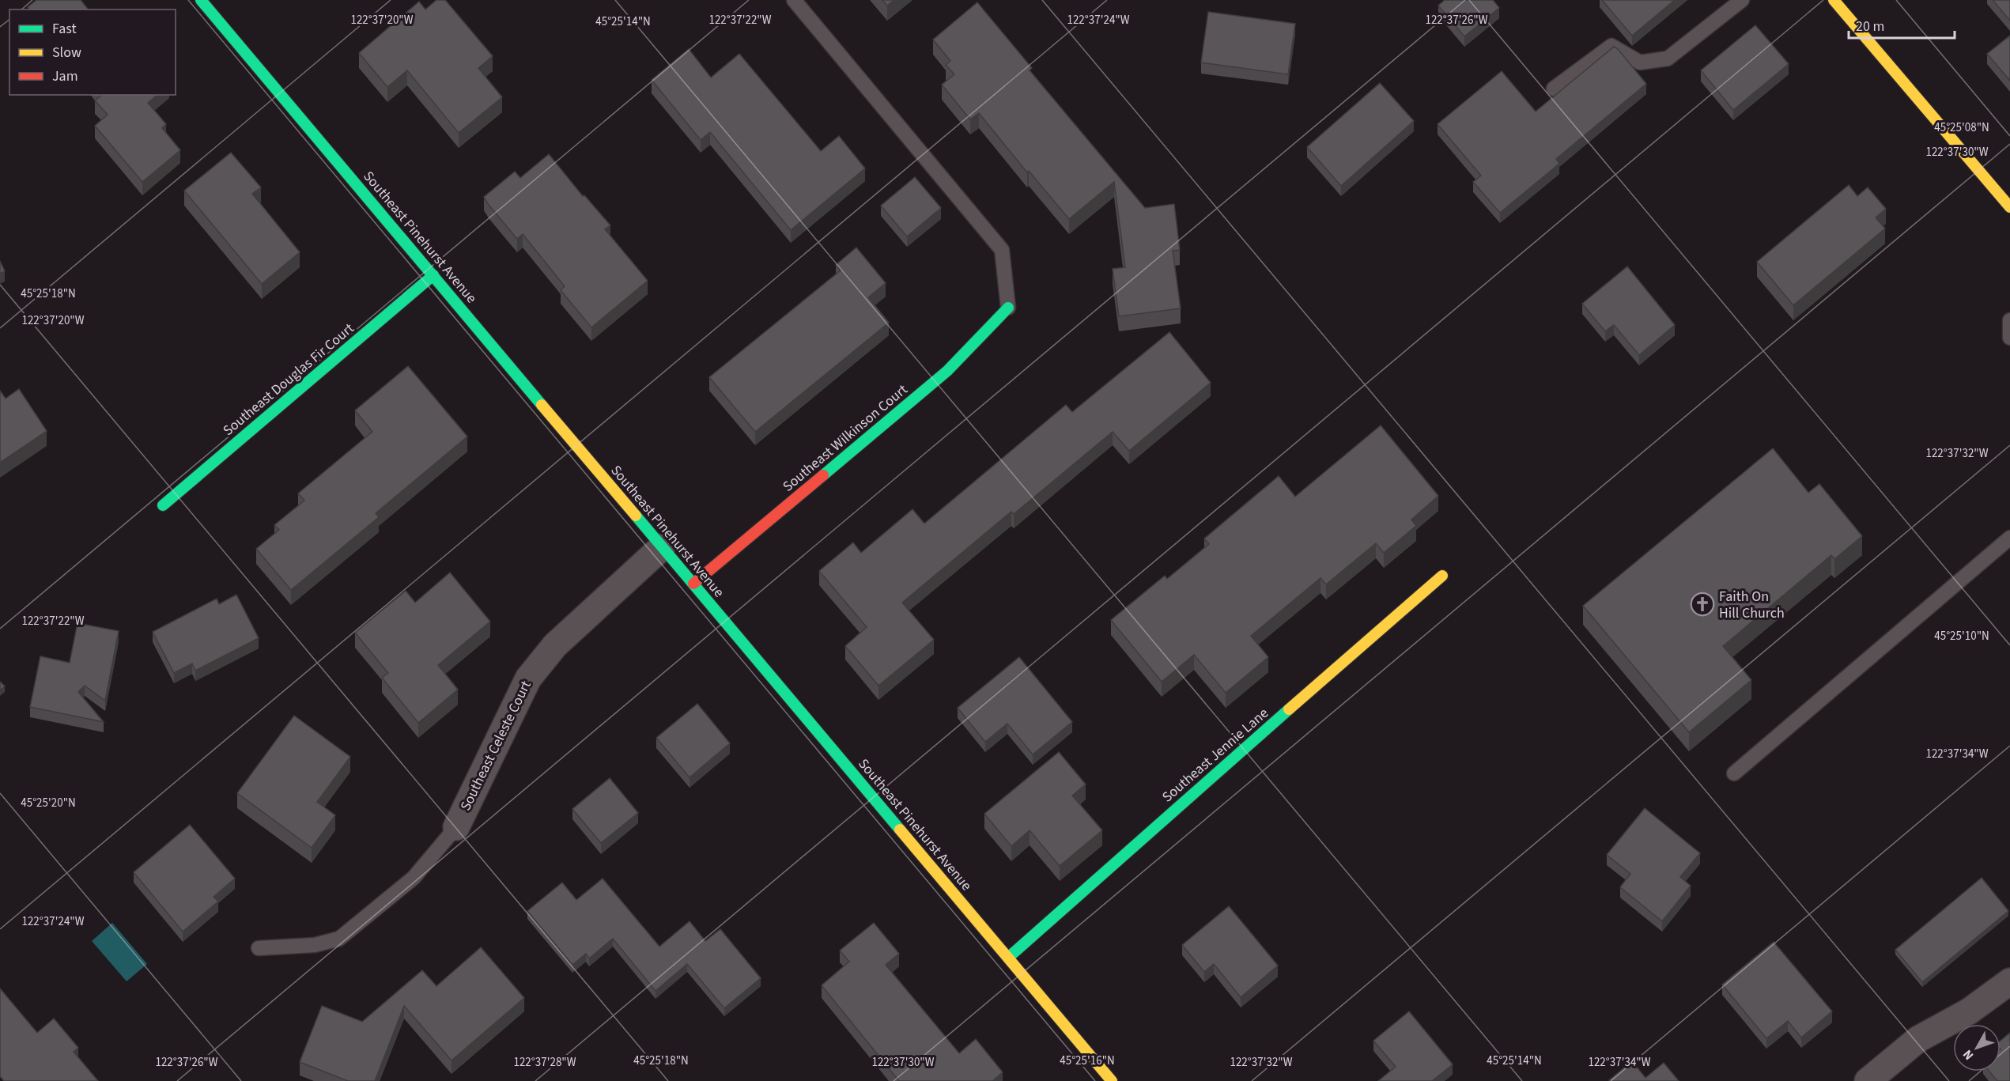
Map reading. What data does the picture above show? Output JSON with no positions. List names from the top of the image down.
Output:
{
  "streets": {
    "street": [
      "Southeast Pinehurst Avenue",
      "Southeast Douglas Fir Court",
      "Southeast Wilkinson Court",
      "Southeast Celeste Court",
      "Southeast Jennie Lane"
    ]
  },
  "crossings": [
    ["Southeast Pinehurst Avenue", "Southeast Douglas Fir Court"],
    ["Southeast Pinehurst Avenue", "Southeast Wilkinson Court"],
    ["Southeast Pinehurst Avenue", "Southeast Celeste Court"],
    ["Southeast Pinehurst Avenue", "Southeast Jennie Lane"]
  ],
  "places": {
    "church": ["Faith On Hill Church"]
  },
  "legend": ["Fast", "Slow", "Jam"],
  "scale_bar": "20 m",
  "north": "bottom left",
  "coordinates": [
    "122°37'22\"W",
    "122°37'20\"W",
    "122°37'24\"W",
    "122°37'26\"W",
    "45°25'14\"N",
    "45°25'08\"N",
    "122°37'30\"W",
    "45°25'18\"N",
    "122°37'32\"W",
    "45°25'10\"N",
    "122°37'34\"W",
    "45°25'20\"N",
    "45°25'16\"N",
    "122°37'28\"W"
  ]
}
